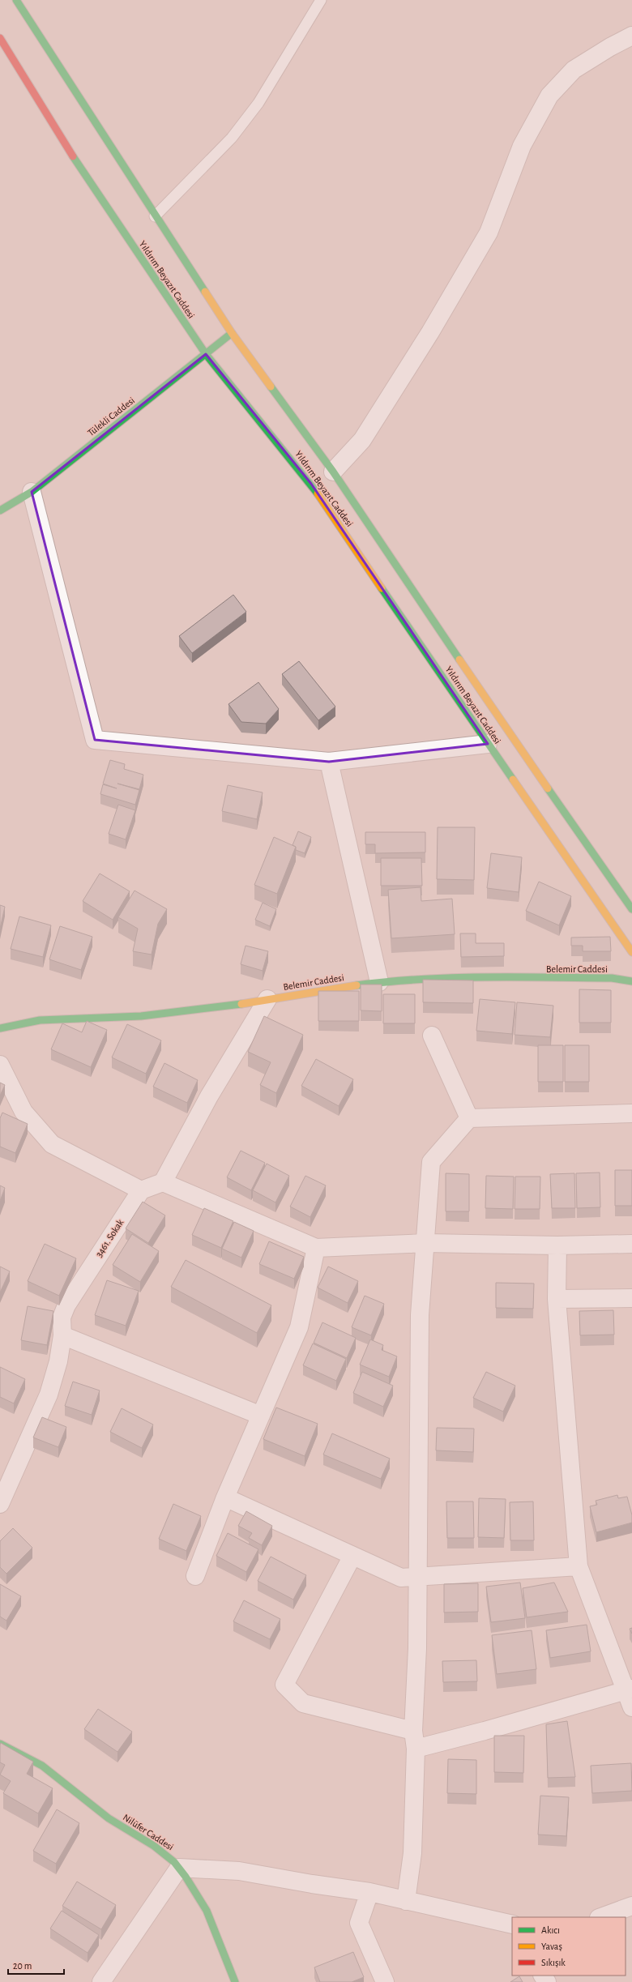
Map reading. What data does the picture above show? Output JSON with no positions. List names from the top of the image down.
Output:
{
  "streets": {
    "main road": [
      "Yıldırım Beyazıt Caddesi",
      "Tülekli Caddesi",
      "Belemir Caddesi",
      "Nilüfer Caddesi"
    ],
    "street": ["3461. Sokak"]
  },
  "crossings": [
    ["Yıldırım Beyazıt Caddesi", "Tülekli Caddesi"]
  ],
  "legend": ["Akıcı", "Yavaş", "Sıkışık"],
  "scale_bar": "20 m"
}
